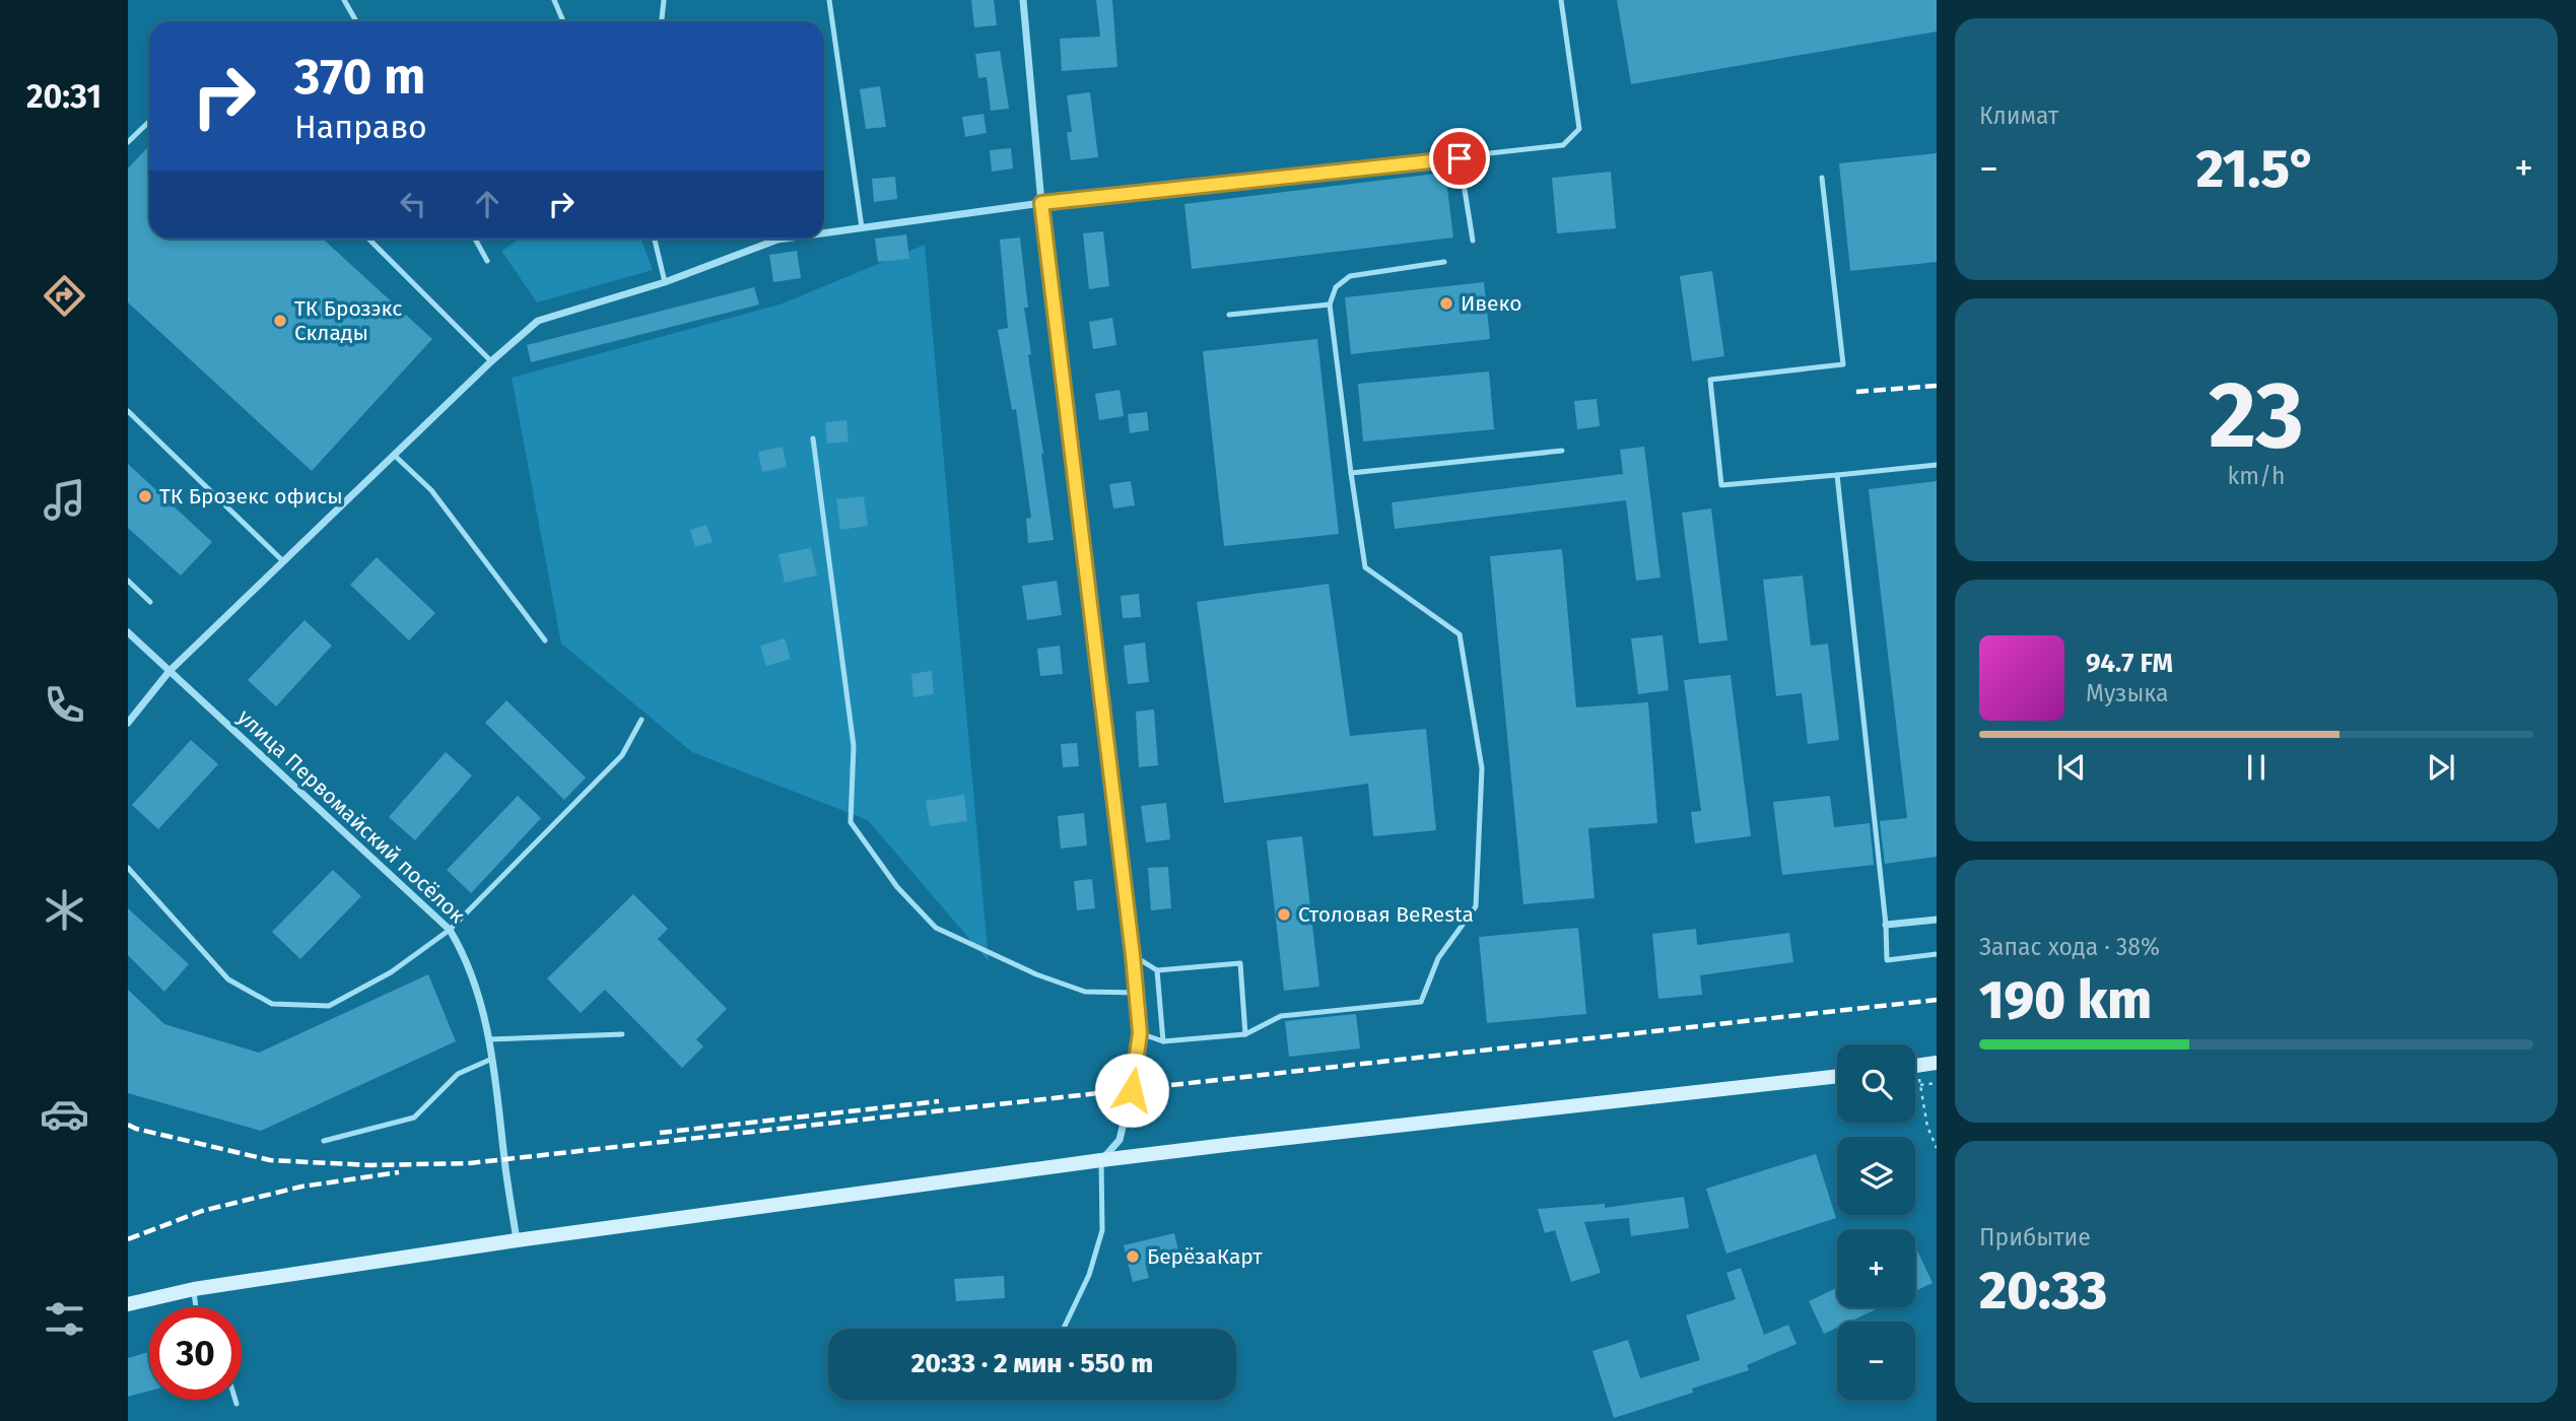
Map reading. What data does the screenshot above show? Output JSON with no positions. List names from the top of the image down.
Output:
{
  "streets": {
    "street": ["улица Первомайский посёлок"]
  },
  "places": [
    "Ивеко",
    "ТК Брозэкс Склады",
    "ТК Брозекс офисы",
    "Столовая BeResta",
    "БерёзаКарт"
  ],
  "page": {
    "tabs": "20:31",
    "tile": [
      "Климат",
      ["23", "km/h"],
      ["Запас хода · 38%", "190 km"],
      ["Прибытие", "20:33"]
    ],
    "turn": ["370 m", "Направо"],
    "heat": ["−", "21.5°", "+"],
    "song": ["94.7 FM", "Музыка"],
    "map_buttons": ["+", "−"],
    "limit": "30",
    "trip": "20:33 · 2 мин · 550 m"
  }
}
